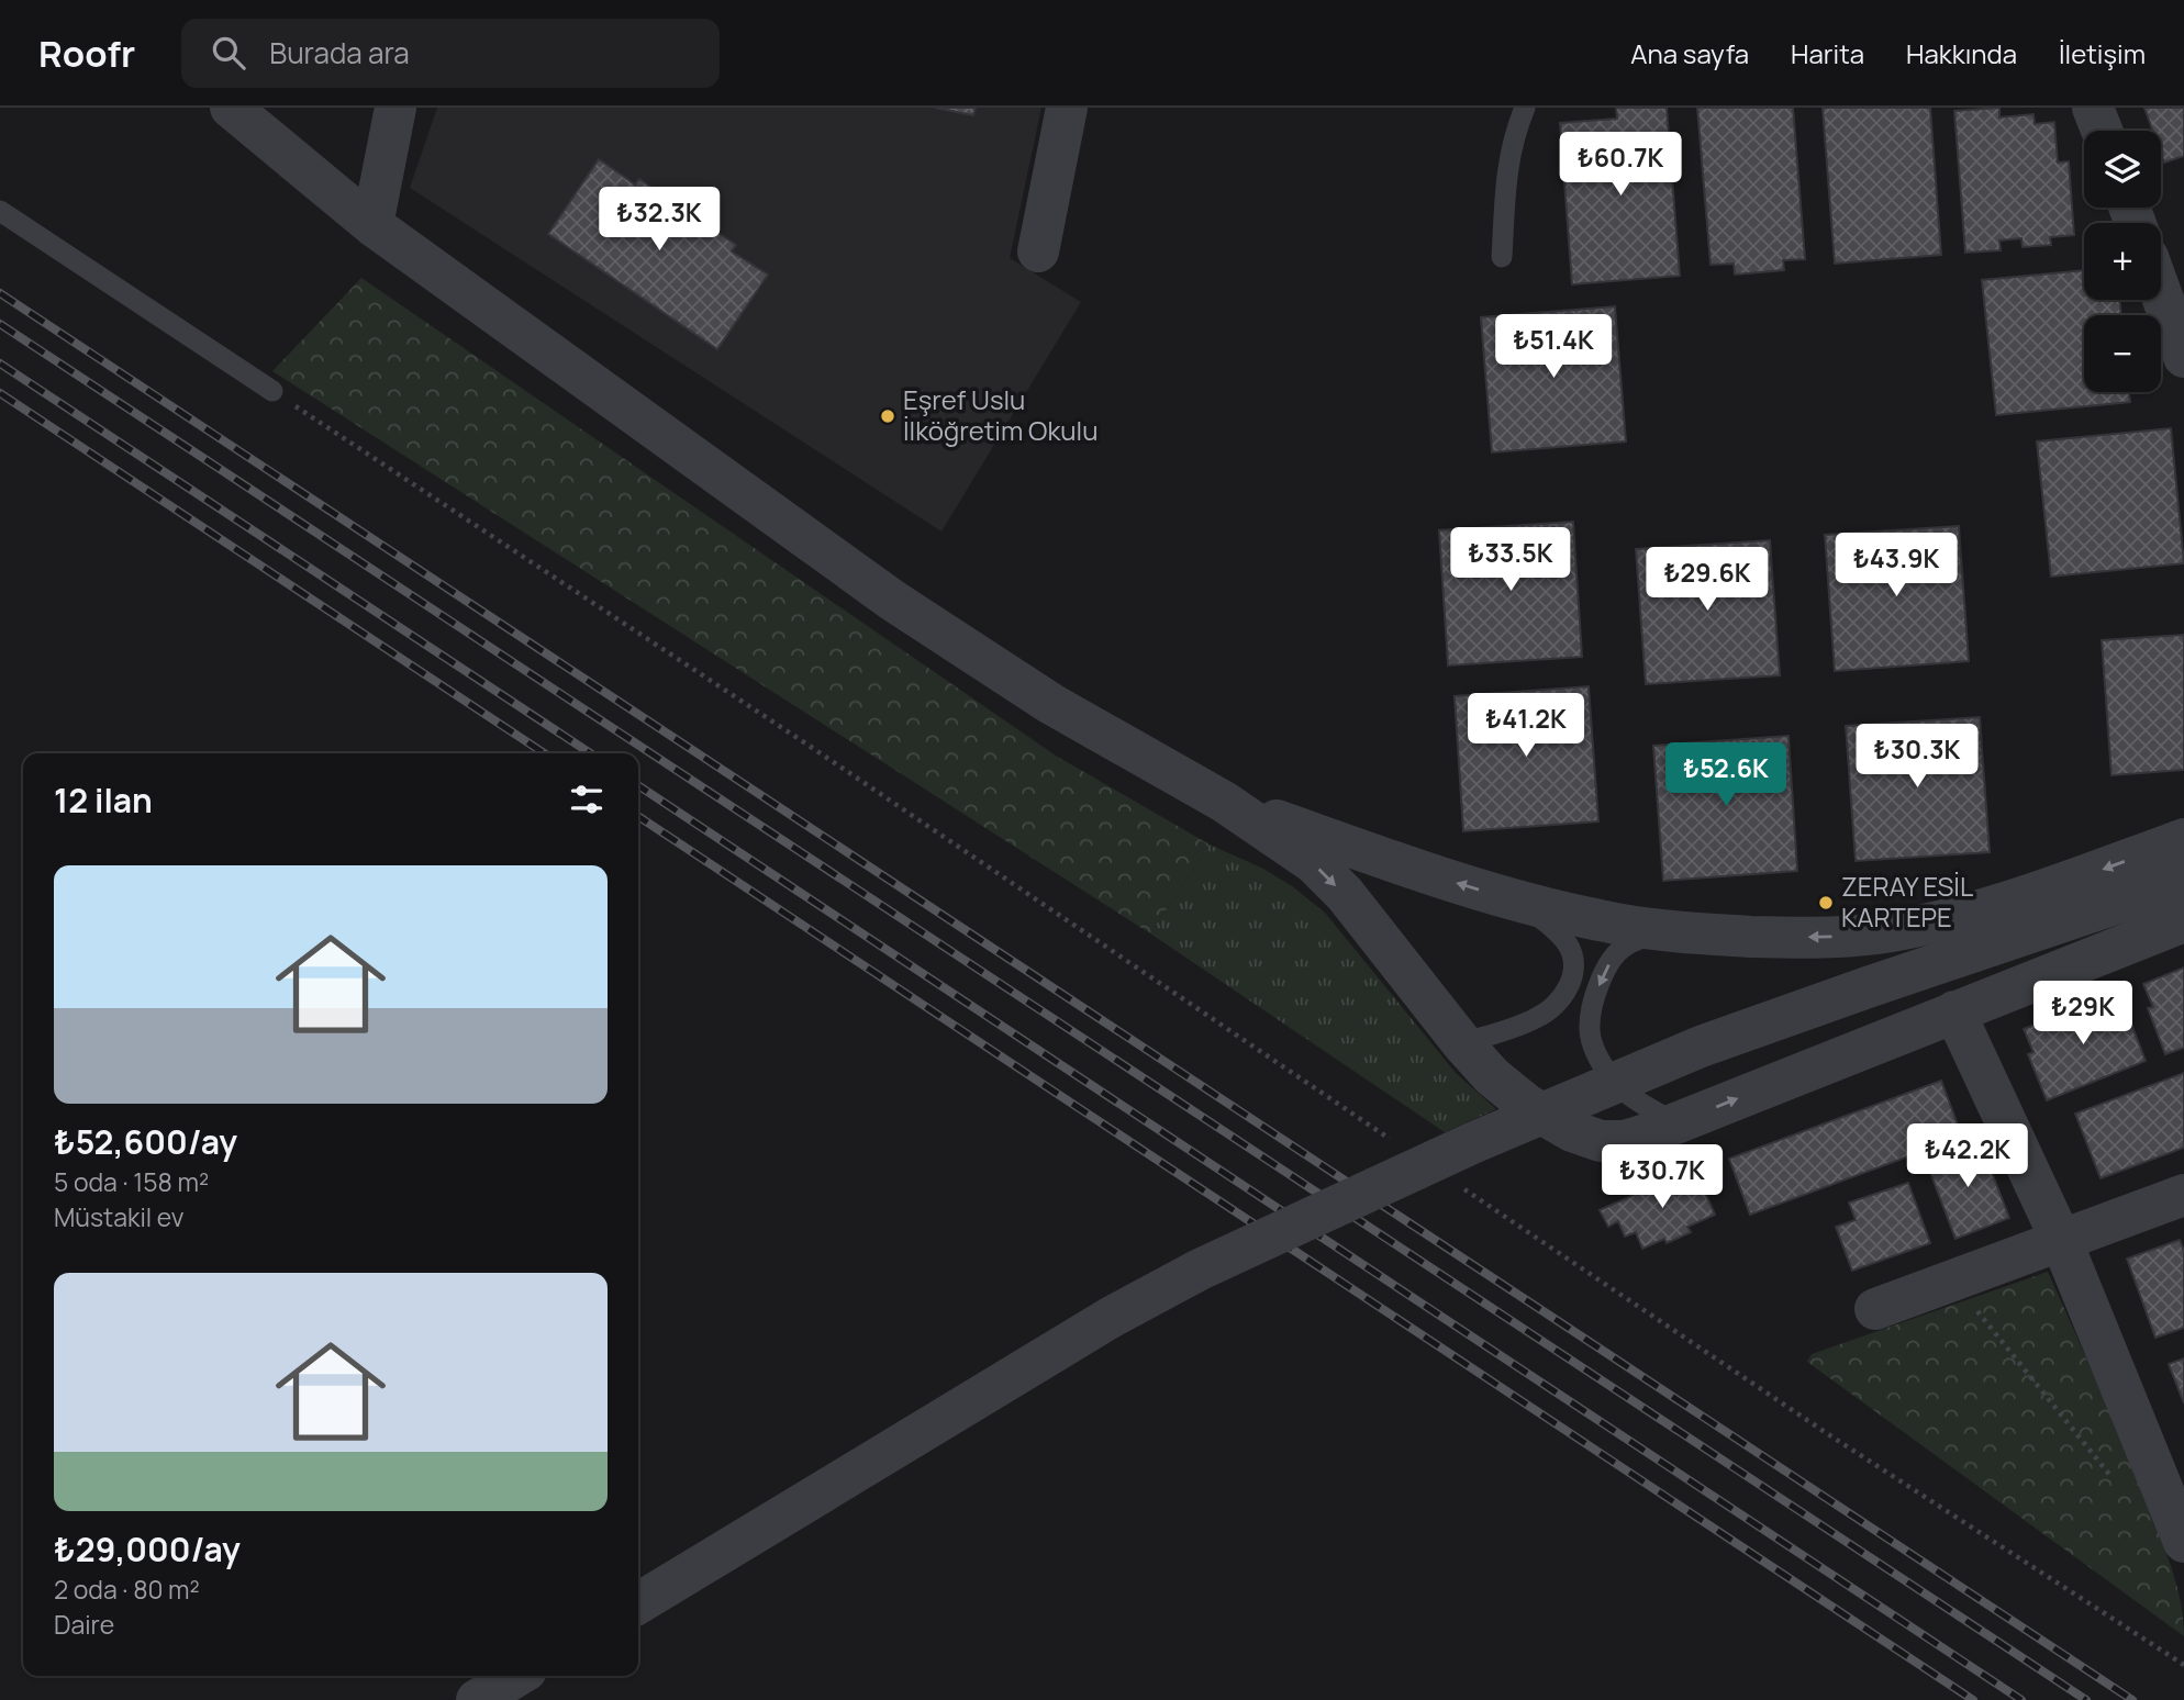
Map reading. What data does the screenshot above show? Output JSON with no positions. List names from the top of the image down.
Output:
{
  "places": ["Eşref Uslu İlköğretim Okulu", "ZERAY ESİL KARTEPE"],
  "page": {
    "header": "Roofr",
    "search": "Burada ara",
    "nav": [
      "Ana sayfa",
      "Harita",
      "Hakkında",
      "İletişim"
    ],
    "map_buttons": ["+", "−"],
    "price": [
      "₺60.7K",
      "₺32.3K",
      "₺51.4K",
      "₺33.5K",
      "₺43.9K",
      "₺29.6K",
      "₺41.2K",
      "₺30.3K",
      "₺52.6K",
      "₺29K",
      "₺42.2K",
      "₺30.7K"
    ],
    "heading": "12 ilan",
    "list": [
      {
        "name": "₺52,600/ay",
        "note": "5 oda · 158 m² · Müstakil ev"
      },
      {
        "name": "₺29,000/ay",
        "note": "2 oda · 80 m² · Daire"
      }
    ]
  }
}
